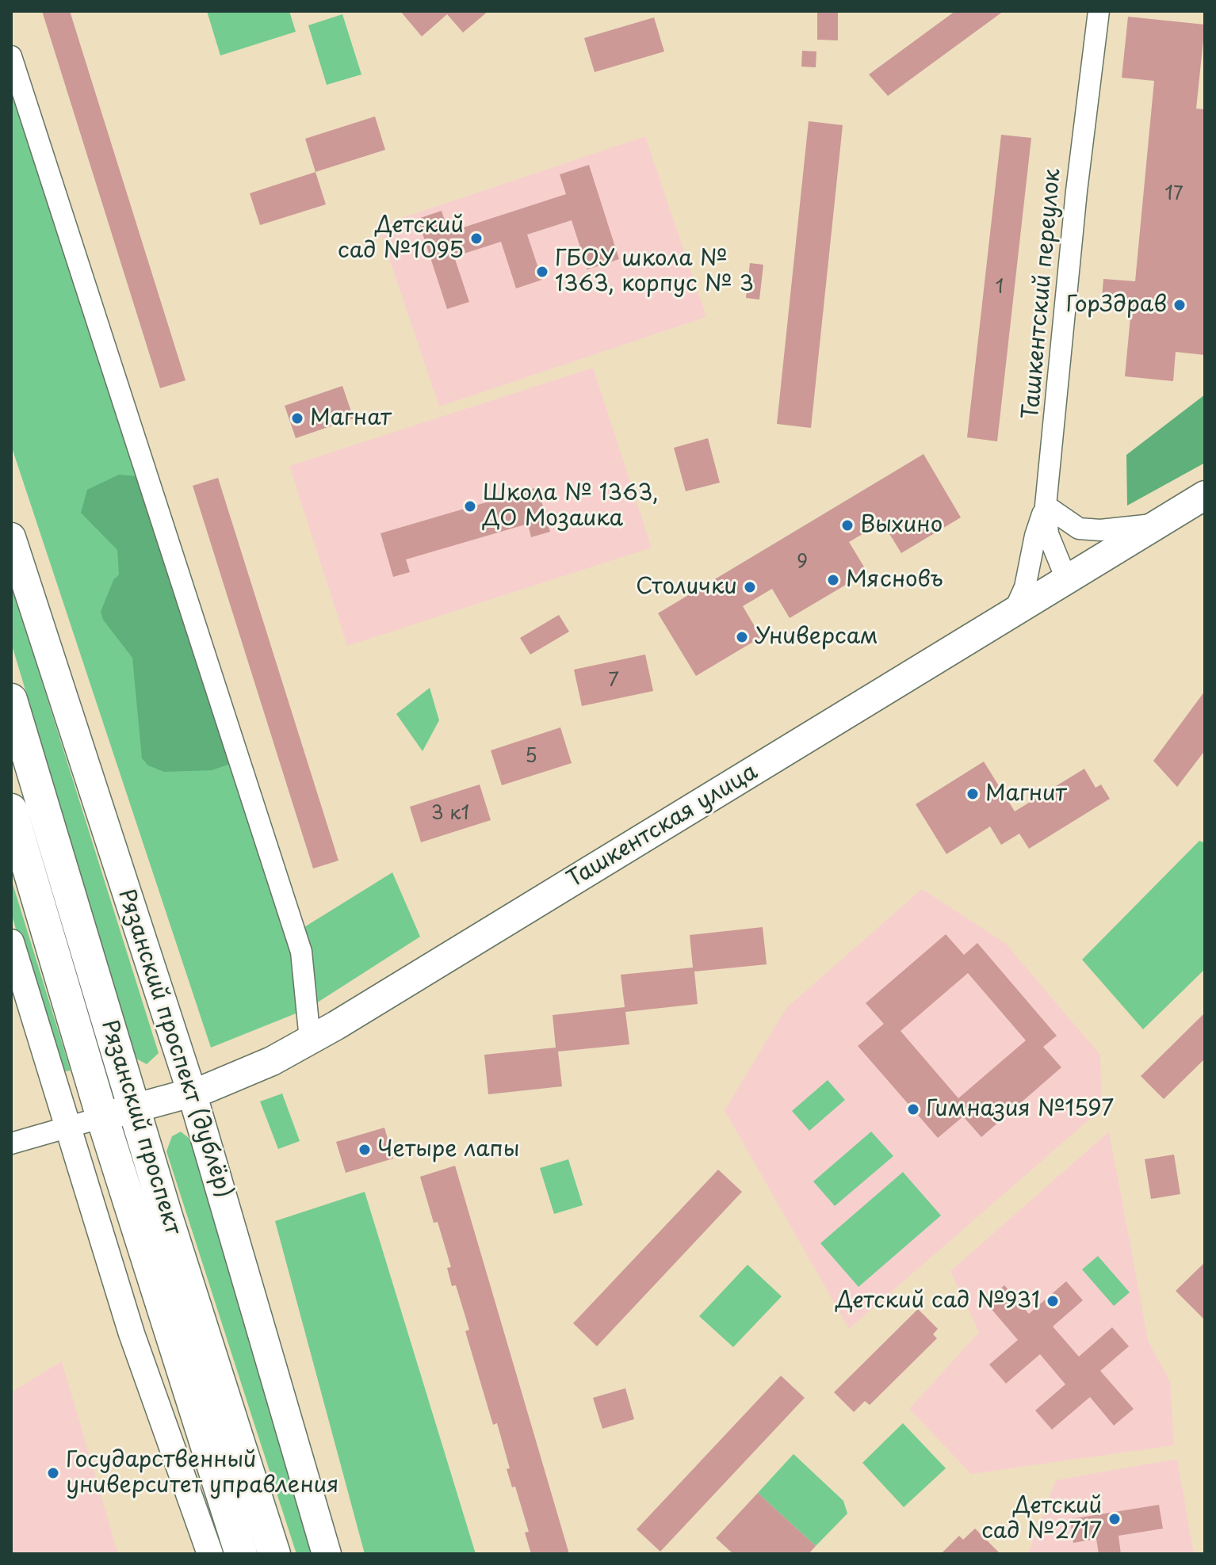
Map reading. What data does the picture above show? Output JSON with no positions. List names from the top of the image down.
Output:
{
  "streets": {
    "main road": ["Ташкентская улица", "Рязанский проспект (дублёр)", "Рязанский проспект"],
    "street": ["Ташкентский переулок"]
  },
  "crossings": [
    ["Ташкентский переулок", "Ташкентская улица"],
    ["Ташкентская улица", "Рязанский проспект (дублёр)"],
    ["Ташкентская улица", "Рязанский проспект"]
  ],
  "places": [
    "Детский сад №1095",
    "ГБОУ школа № 1363, корпус № 3",
    "ГорЗдрав",
    "Магнат",
    "Школа № 1363, ДО Мозаика",
    "Выхино",
    "Мясновъ",
    "Столички",
    "Универсам",
    "Магнит",
    "Гимназия №1597",
    "Четыре лапы",
    "Детский сад №931",
    "Государственный университет управления",
    "Детский сад №2717"
  ],
  "house_numbers": [
    "17",
    "1",
    "9",
    "7",
    "5",
    "3 к1"
  ]
}
